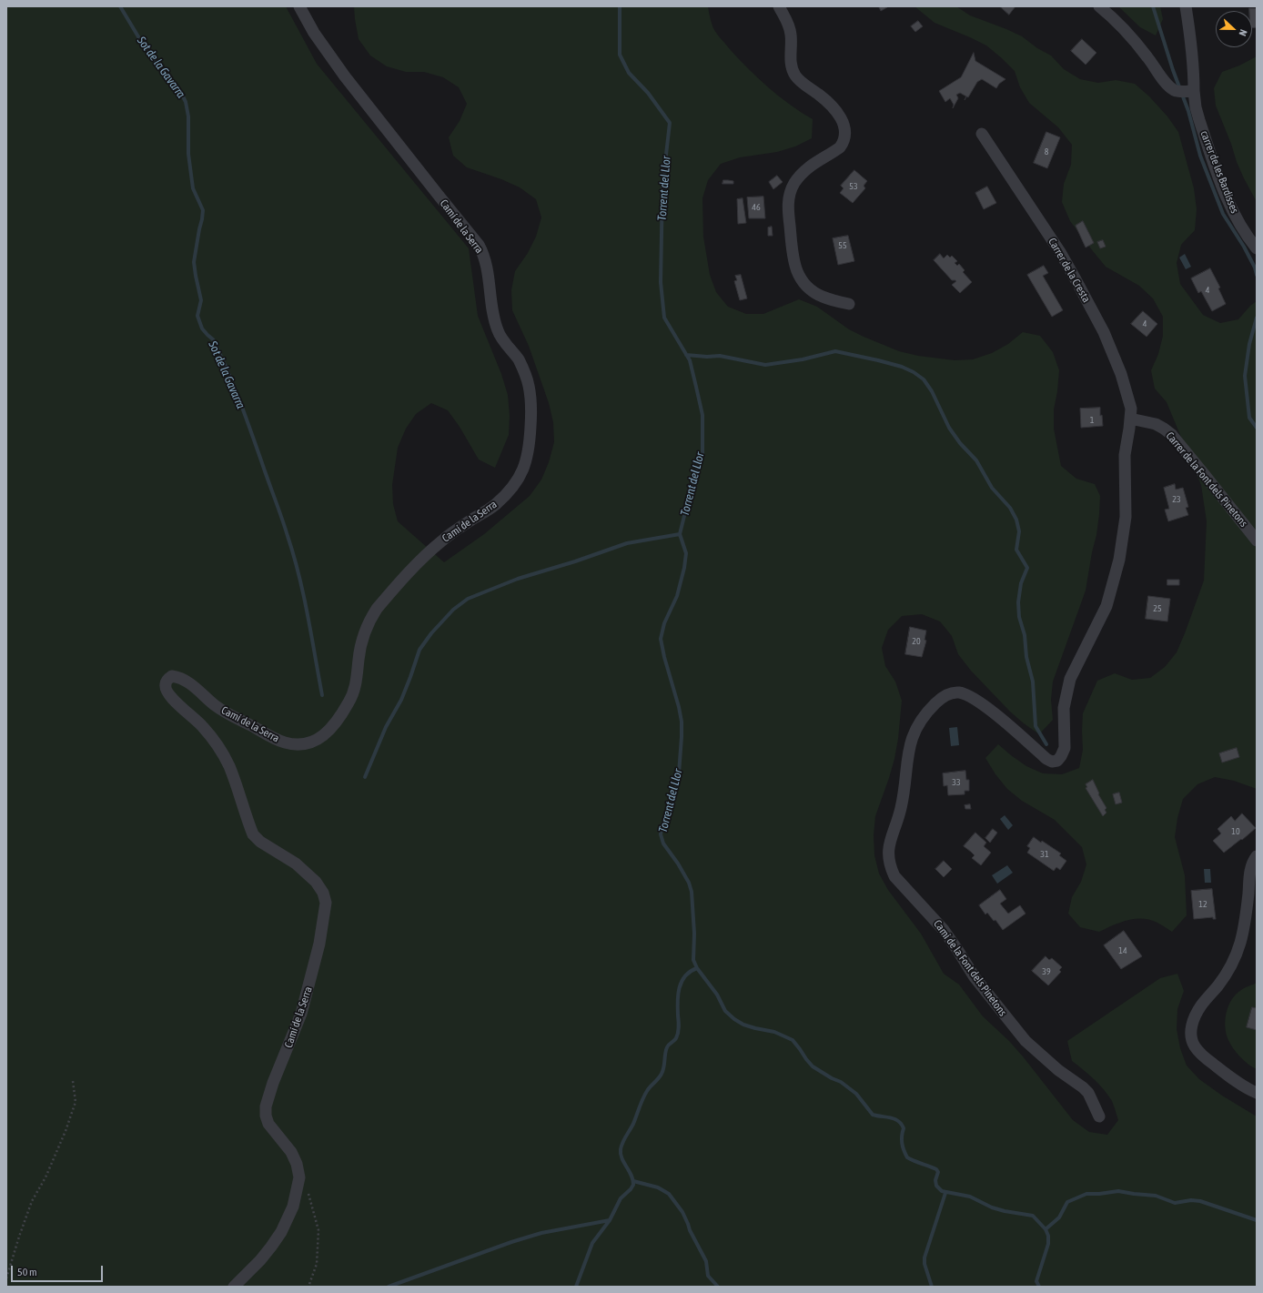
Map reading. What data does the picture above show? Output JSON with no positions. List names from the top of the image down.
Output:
{
  "streets": {
    "street": [
      "carrer de les Bardisses",
      "Camí de la Serra",
      "Carrer de la Cresta",
      "Carrer de la Font dels Pinetons",
      "Camí de la Font dels Pinetons"
    ]
  },
  "crossings": [
    ["Carrer de la Cresta", "Carrer de la Font dels Pinetons"],
    ["Carrer de la Cresta", "Camí de la Font dels Pinetons"],
    ["Carrer de la Font dels Pinetons", "Camí de la Font dels Pinetons"]
  ],
  "water": ["Sot de la Gavarra", "Torrent del Llor"],
  "house_numbers": [
    "8",
    "53",
    "46",
    "55",
    "4",
    "4",
    "1",
    "23",
    "25",
    "20",
    "33",
    "10",
    "31",
    "12",
    "14",
    "39"
  ],
  "scale_bar": "50 m",
  "north": "right"
}
